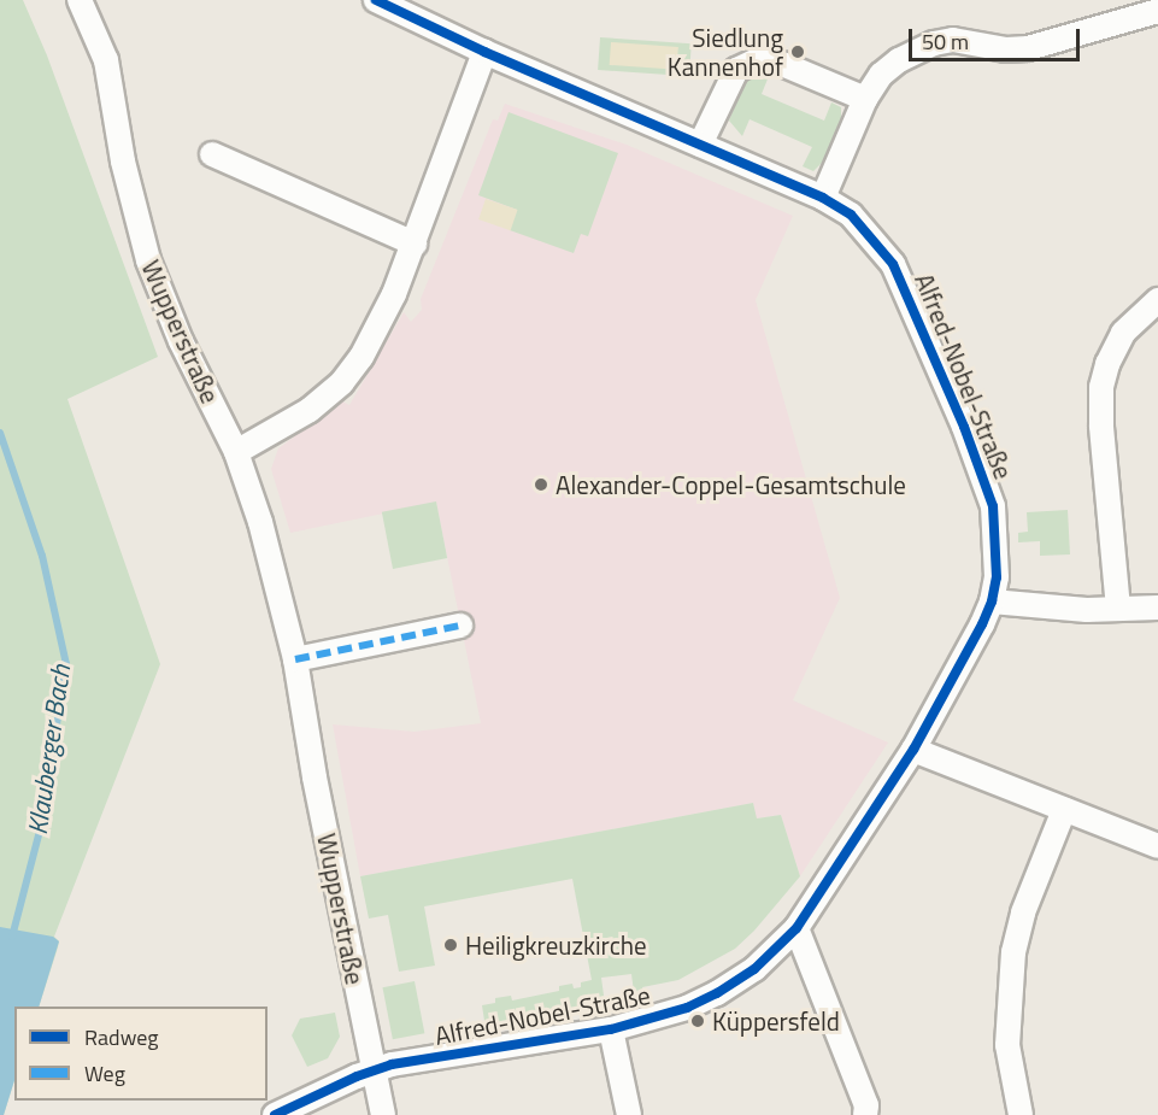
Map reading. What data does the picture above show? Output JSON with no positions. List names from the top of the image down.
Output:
{
  "streets": {
    "street": ["Wupperstraße", "Alfred-Nobel-Straße"]
  },
  "crossings": [
    ["Wupperstraße", "Alfred-Nobel-Straße"]
  ],
  "water": ["Klauberger Bach"],
  "places": [
    "Siedlung Kannenhof",
    "Alexander-Coppel-Gesamtschule",
    "Heiligkreuzkirche",
    "Küppersfeld"
  ],
  "legend": ["Radweg", "Weg"],
  "scale_bar": "50 m"
}
